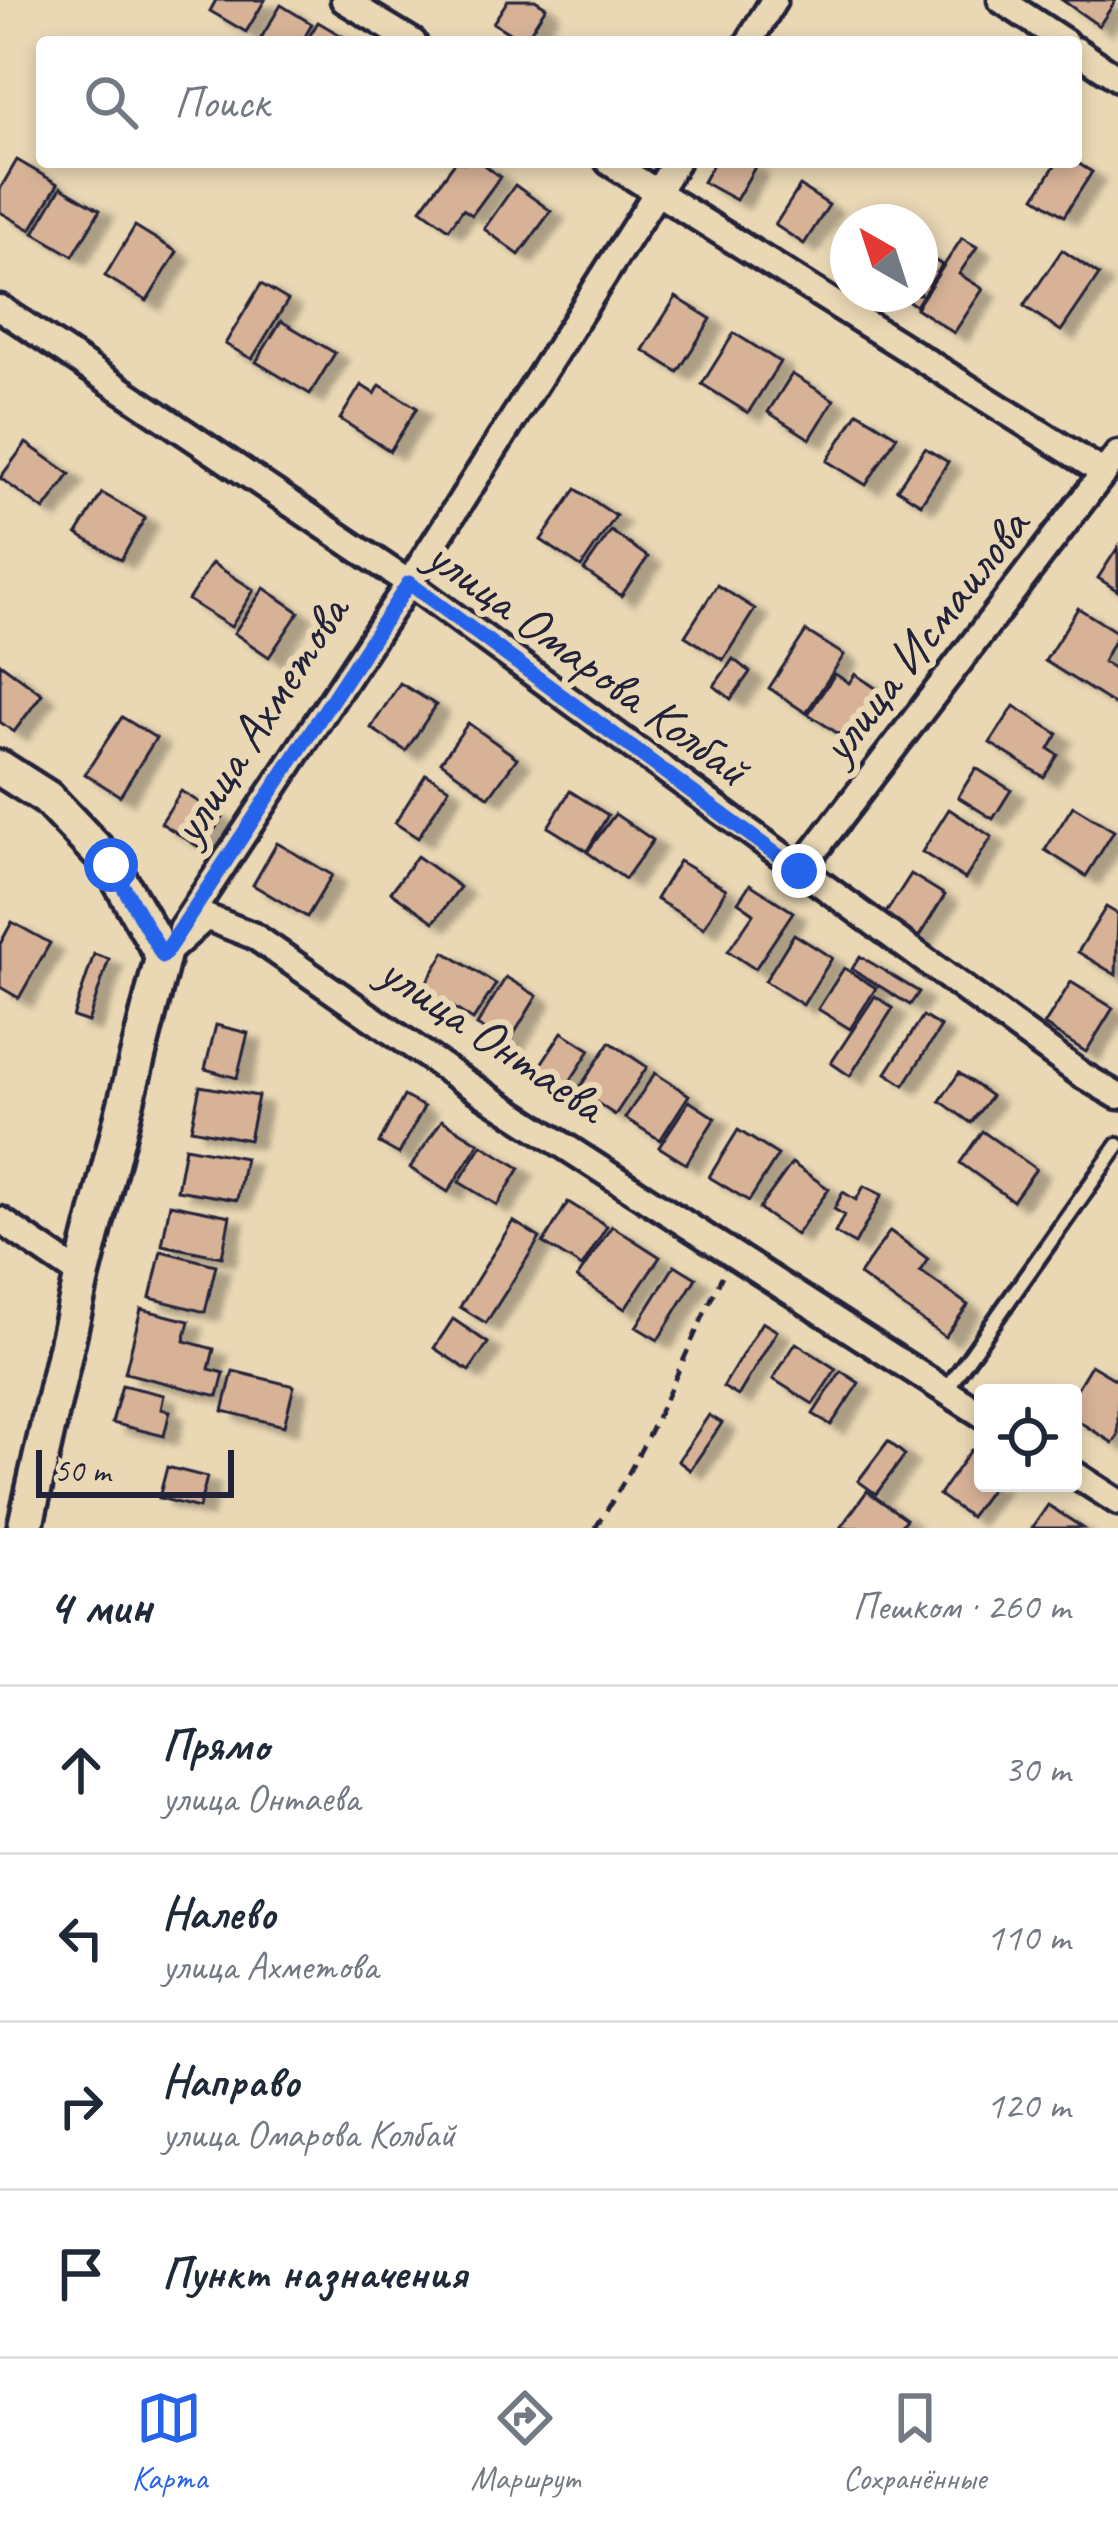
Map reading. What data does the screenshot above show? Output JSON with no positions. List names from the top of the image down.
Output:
{
  "streets": {
    "main road": ["улица Ахметова"],
    "street": ["улица Исмаилова", "улица Омарова Колбай", "улица Онтаева"]
  },
  "crossings": [
    ["улица Исмаилова", "улица Омарова Колбай"],
    ["улица Омарова Колбай", "улица Ахметова"],
    ["улица Ахметова", "улица Онтаева"]
  ],
  "scale_bar": "50 m",
  "north": "top left",
  "page": {
    "search": "Поиск",
    "scale": "50 m",
    "heading": ["4 мин", "Пешком · 260 m"],
    "list": [
      ["Прямо", "улица Онтаева", "30 m"],
      ["Налево", "улица Ахметова", "110 m"],
      ["Направо", "улица Омарова Колбай", "120 m"],
      "Пункт назначения"
    ],
    "nav": ["Карта", "Маршрут", "Сохранённые"]
  }
}
